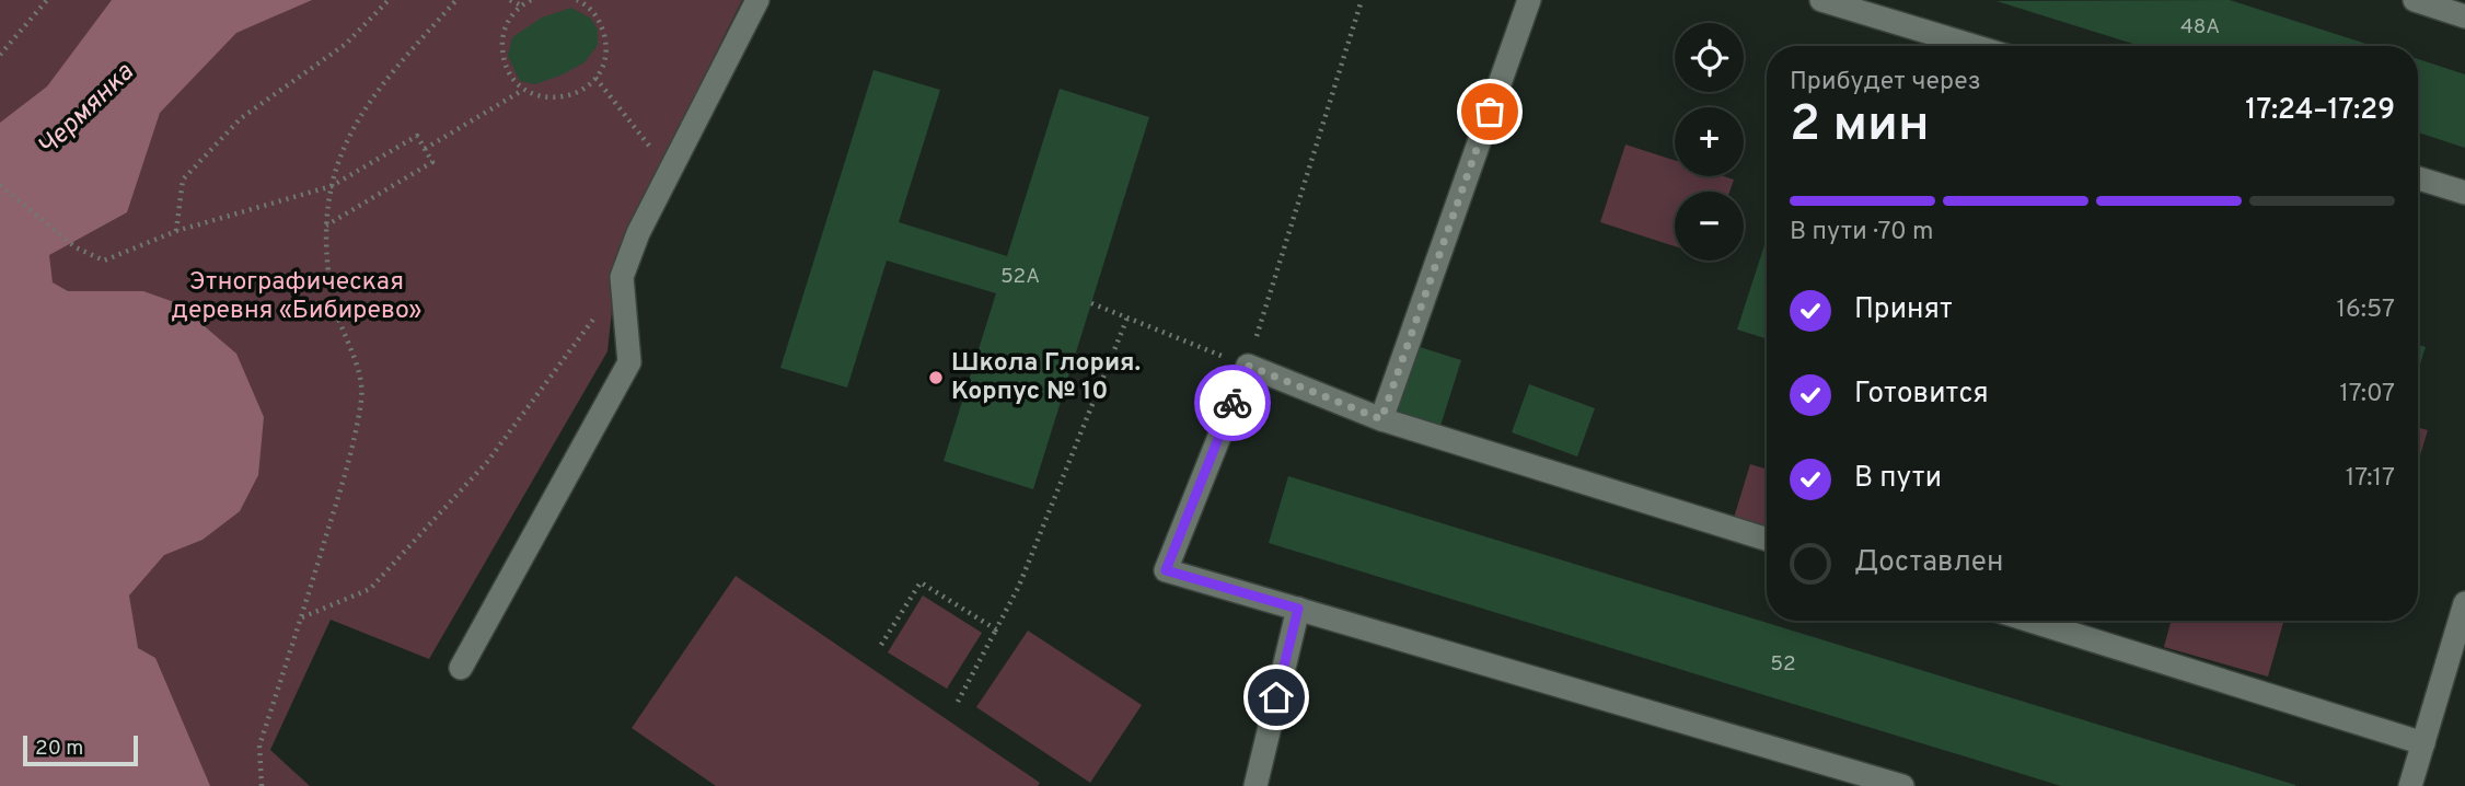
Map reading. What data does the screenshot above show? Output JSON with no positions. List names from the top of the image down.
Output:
{
  "water": ["Чермянка"],
  "parks": ["Этнографическая деревня «Бибирево»"],
  "places": ["Школа Глория. Корпус № 10"],
  "house_numbers": ["48А", "52А", "52"],
  "scale_bar": "20 m",
  "page": {
    "map_buttons": ["+", "−"],
    "heading": ["2 мин", "Прибудет через", "17:24–17:29"],
    "bar": "В пути · 70 m",
    "list": [
      ["Принят", "16:57"],
      ["Готовится", "17:07"],
      ["В пути", "17:17"],
      "Доставлен"
    ],
    "scale": "20 m"
  }
}
